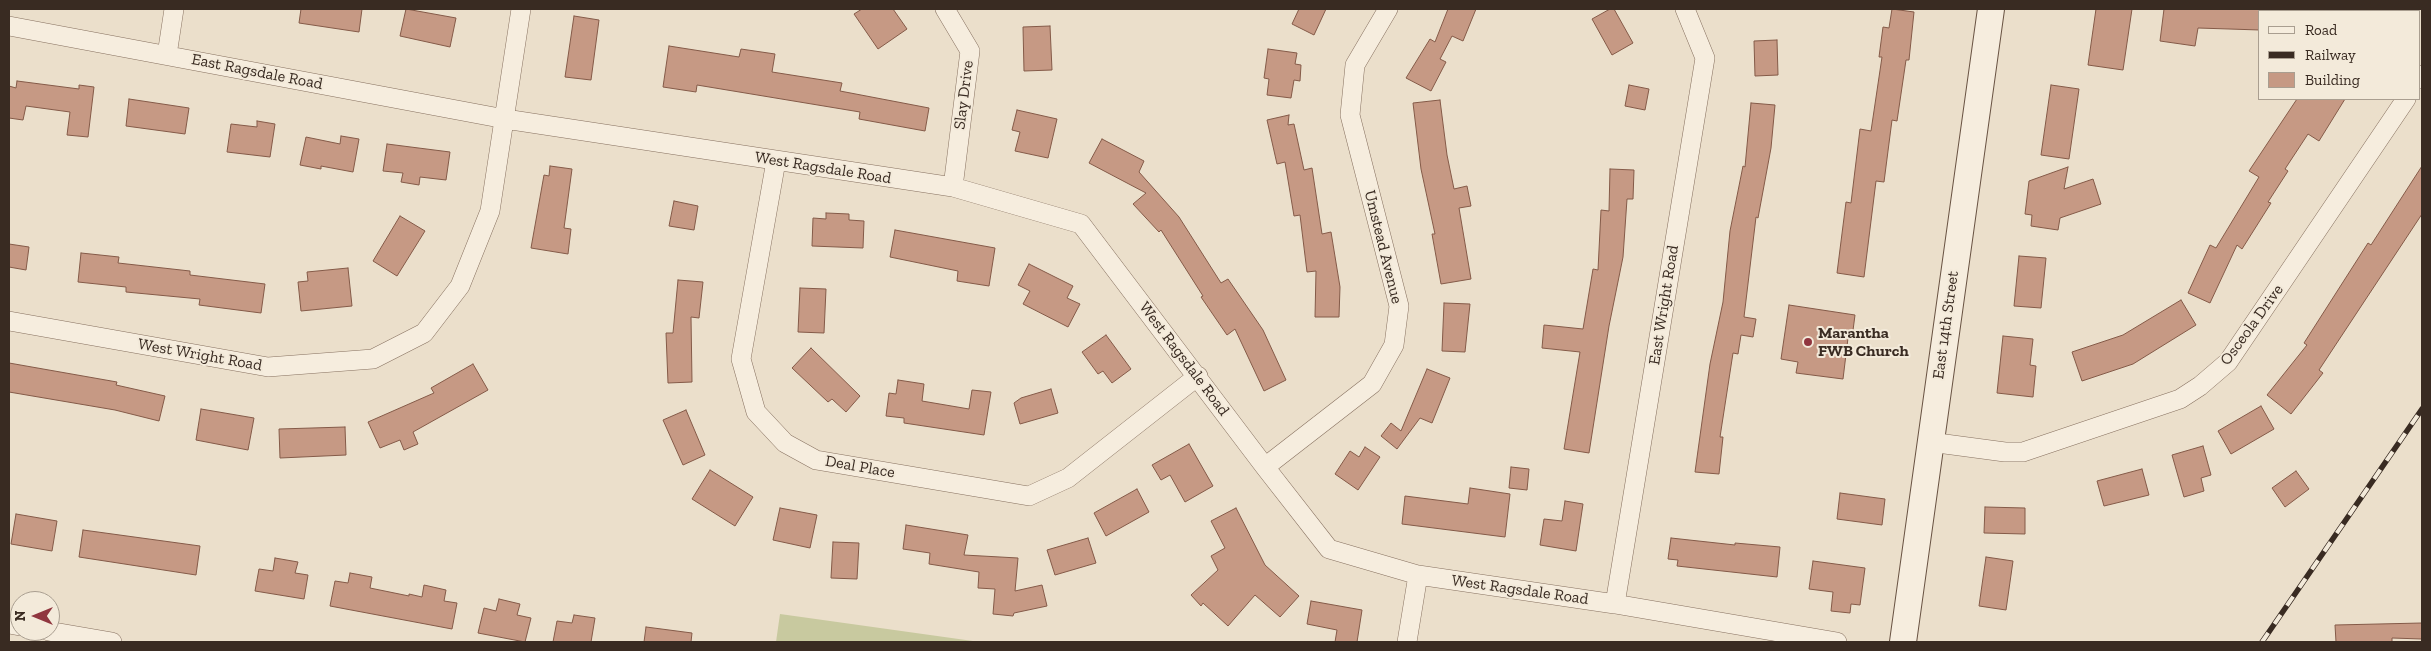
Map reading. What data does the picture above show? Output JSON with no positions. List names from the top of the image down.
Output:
{
  "streets": {
    "street": [
      "East Ragsdale Road",
      "Slay Drive",
      "West Ragsdale Road",
      "Umstead Avenue",
      "East Wright Road",
      "East 14th Street",
      "Osceola Drive",
      "West Wright Road",
      "Deal Place"
    ]
  },
  "crossings": [
    ["East Ragsdale Road", "West Ragsdale Road"],
    ["East Ragsdale Road", "West Wright Road"],
    ["Slay Drive", "West Ragsdale Road"],
    ["West Ragsdale Road", "Umstead Avenue"],
    ["West Ragsdale Road", "East Wright Road"],
    ["West Ragsdale Road", "West Wright Road"],
    ["West Ragsdale Road", "Deal Place"],
    ["East 14th Street", "Osceola Drive"]
  ],
  "places": ["Marantha FWB Church"],
  "legend": ["Road", "Railway", "Building"],
  "north": "left"
}
